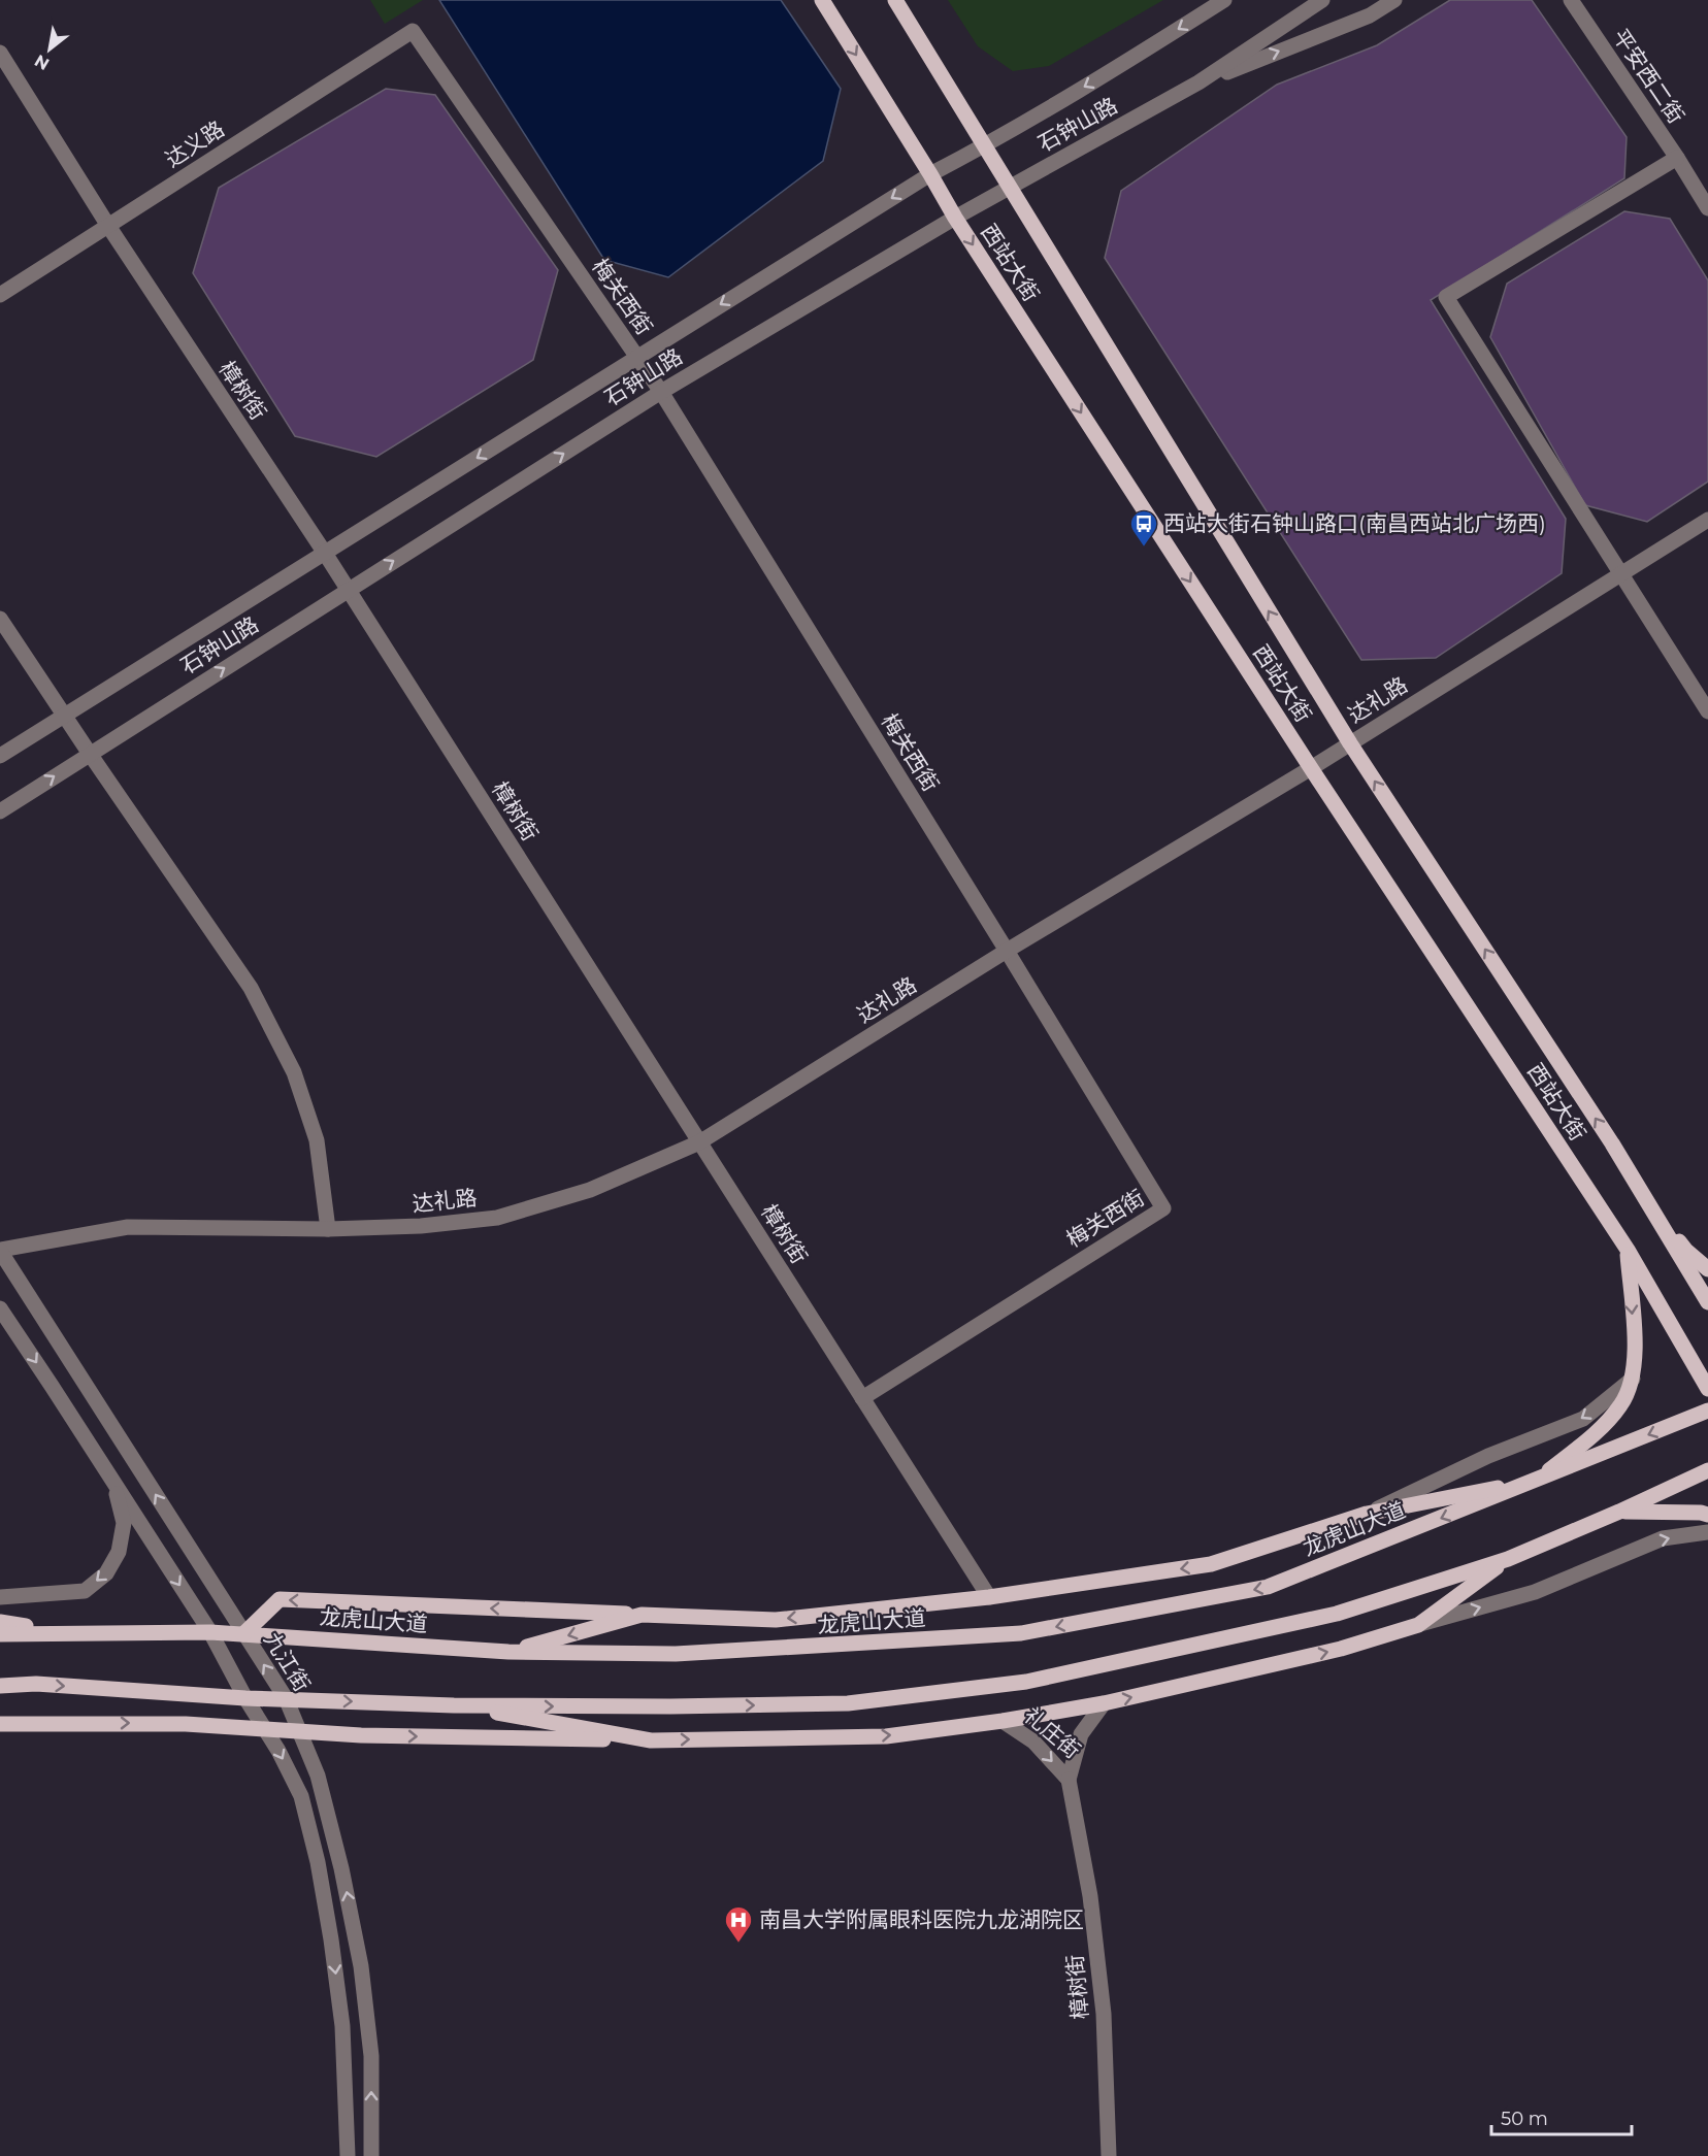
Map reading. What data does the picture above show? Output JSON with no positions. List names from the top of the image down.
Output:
{
  "streets": {
    "main road": ["西站大街", "龙虎山大道"],
    "street": [
      "平安西二街",
      "石钟山路",
      "达义路",
      "梅关西街",
      "樟树街",
      "达礼路",
      "九江街",
      "礼庄街"
    ]
  },
  "crossings": [
    ["石钟山路", "西站大街"],
    ["石钟山路", "梅关西街"],
    ["石钟山路", "樟树街"],
    ["达义路", "梅关西街"],
    ["达义路", "樟树街"],
    ["西站大街", "达礼路"],
    ["梅关西街", "樟树街"],
    ["梅关西街", "达礼路"],
    ["樟树街", "达礼路"],
    ["樟树街", "礼庄街"],
    ["达礼路", "九江街"],
    ["龙虎山大道", "九江街"]
  ],
  "one_way": ["礼庄街"],
  "places": {
    "bus stop": ["西站大街石钟山路口(南昌西站北广场西)"],
    "hospital": ["南昌大学附属眼科医院九龙湖院区"]
  },
  "scale_bar": "50 m",
  "north": "bottom left"
}
